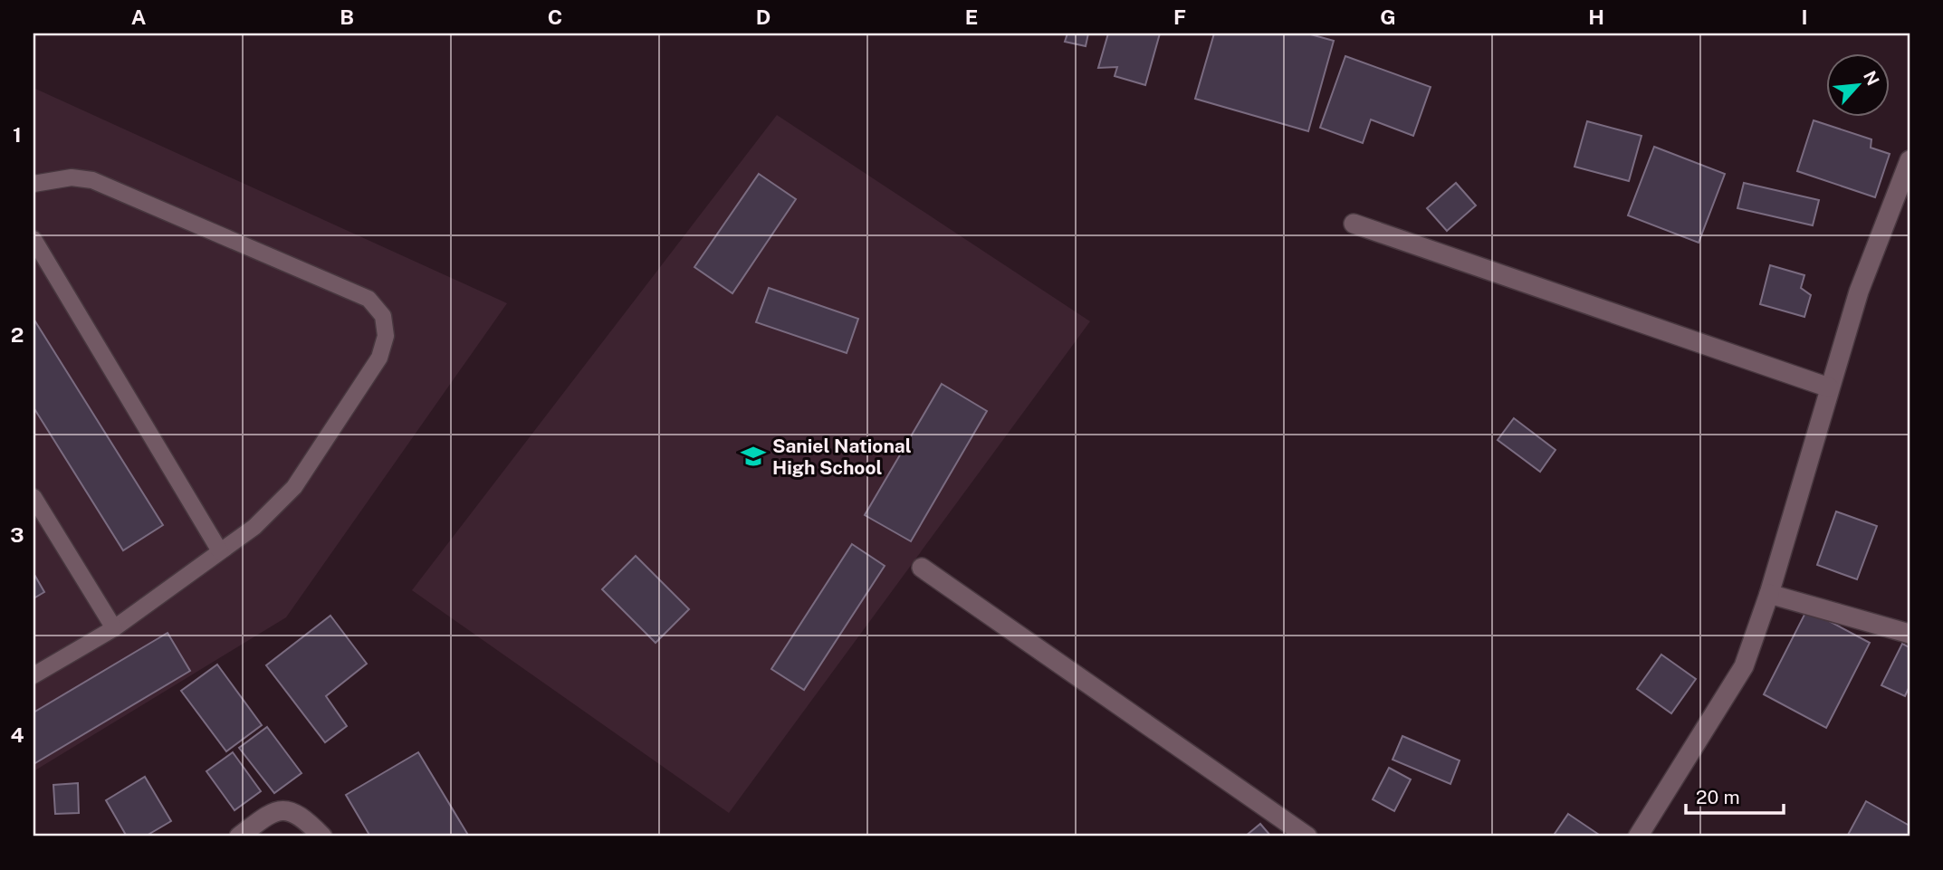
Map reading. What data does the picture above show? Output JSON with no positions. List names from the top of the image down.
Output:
{
  "places": {
    "school or university": ["Saniel National High School"]
  },
  "scale_bar": "20 m",
  "north": "top right",
  "grid": {
    "columns": [
      "A",
      "B",
      "C",
      "D",
      "E",
      "F",
      "G",
      "H",
      "I"
    ],
    "rows": [
      "1",
      "2",
      "3",
      "4"
    ]
  }
}
